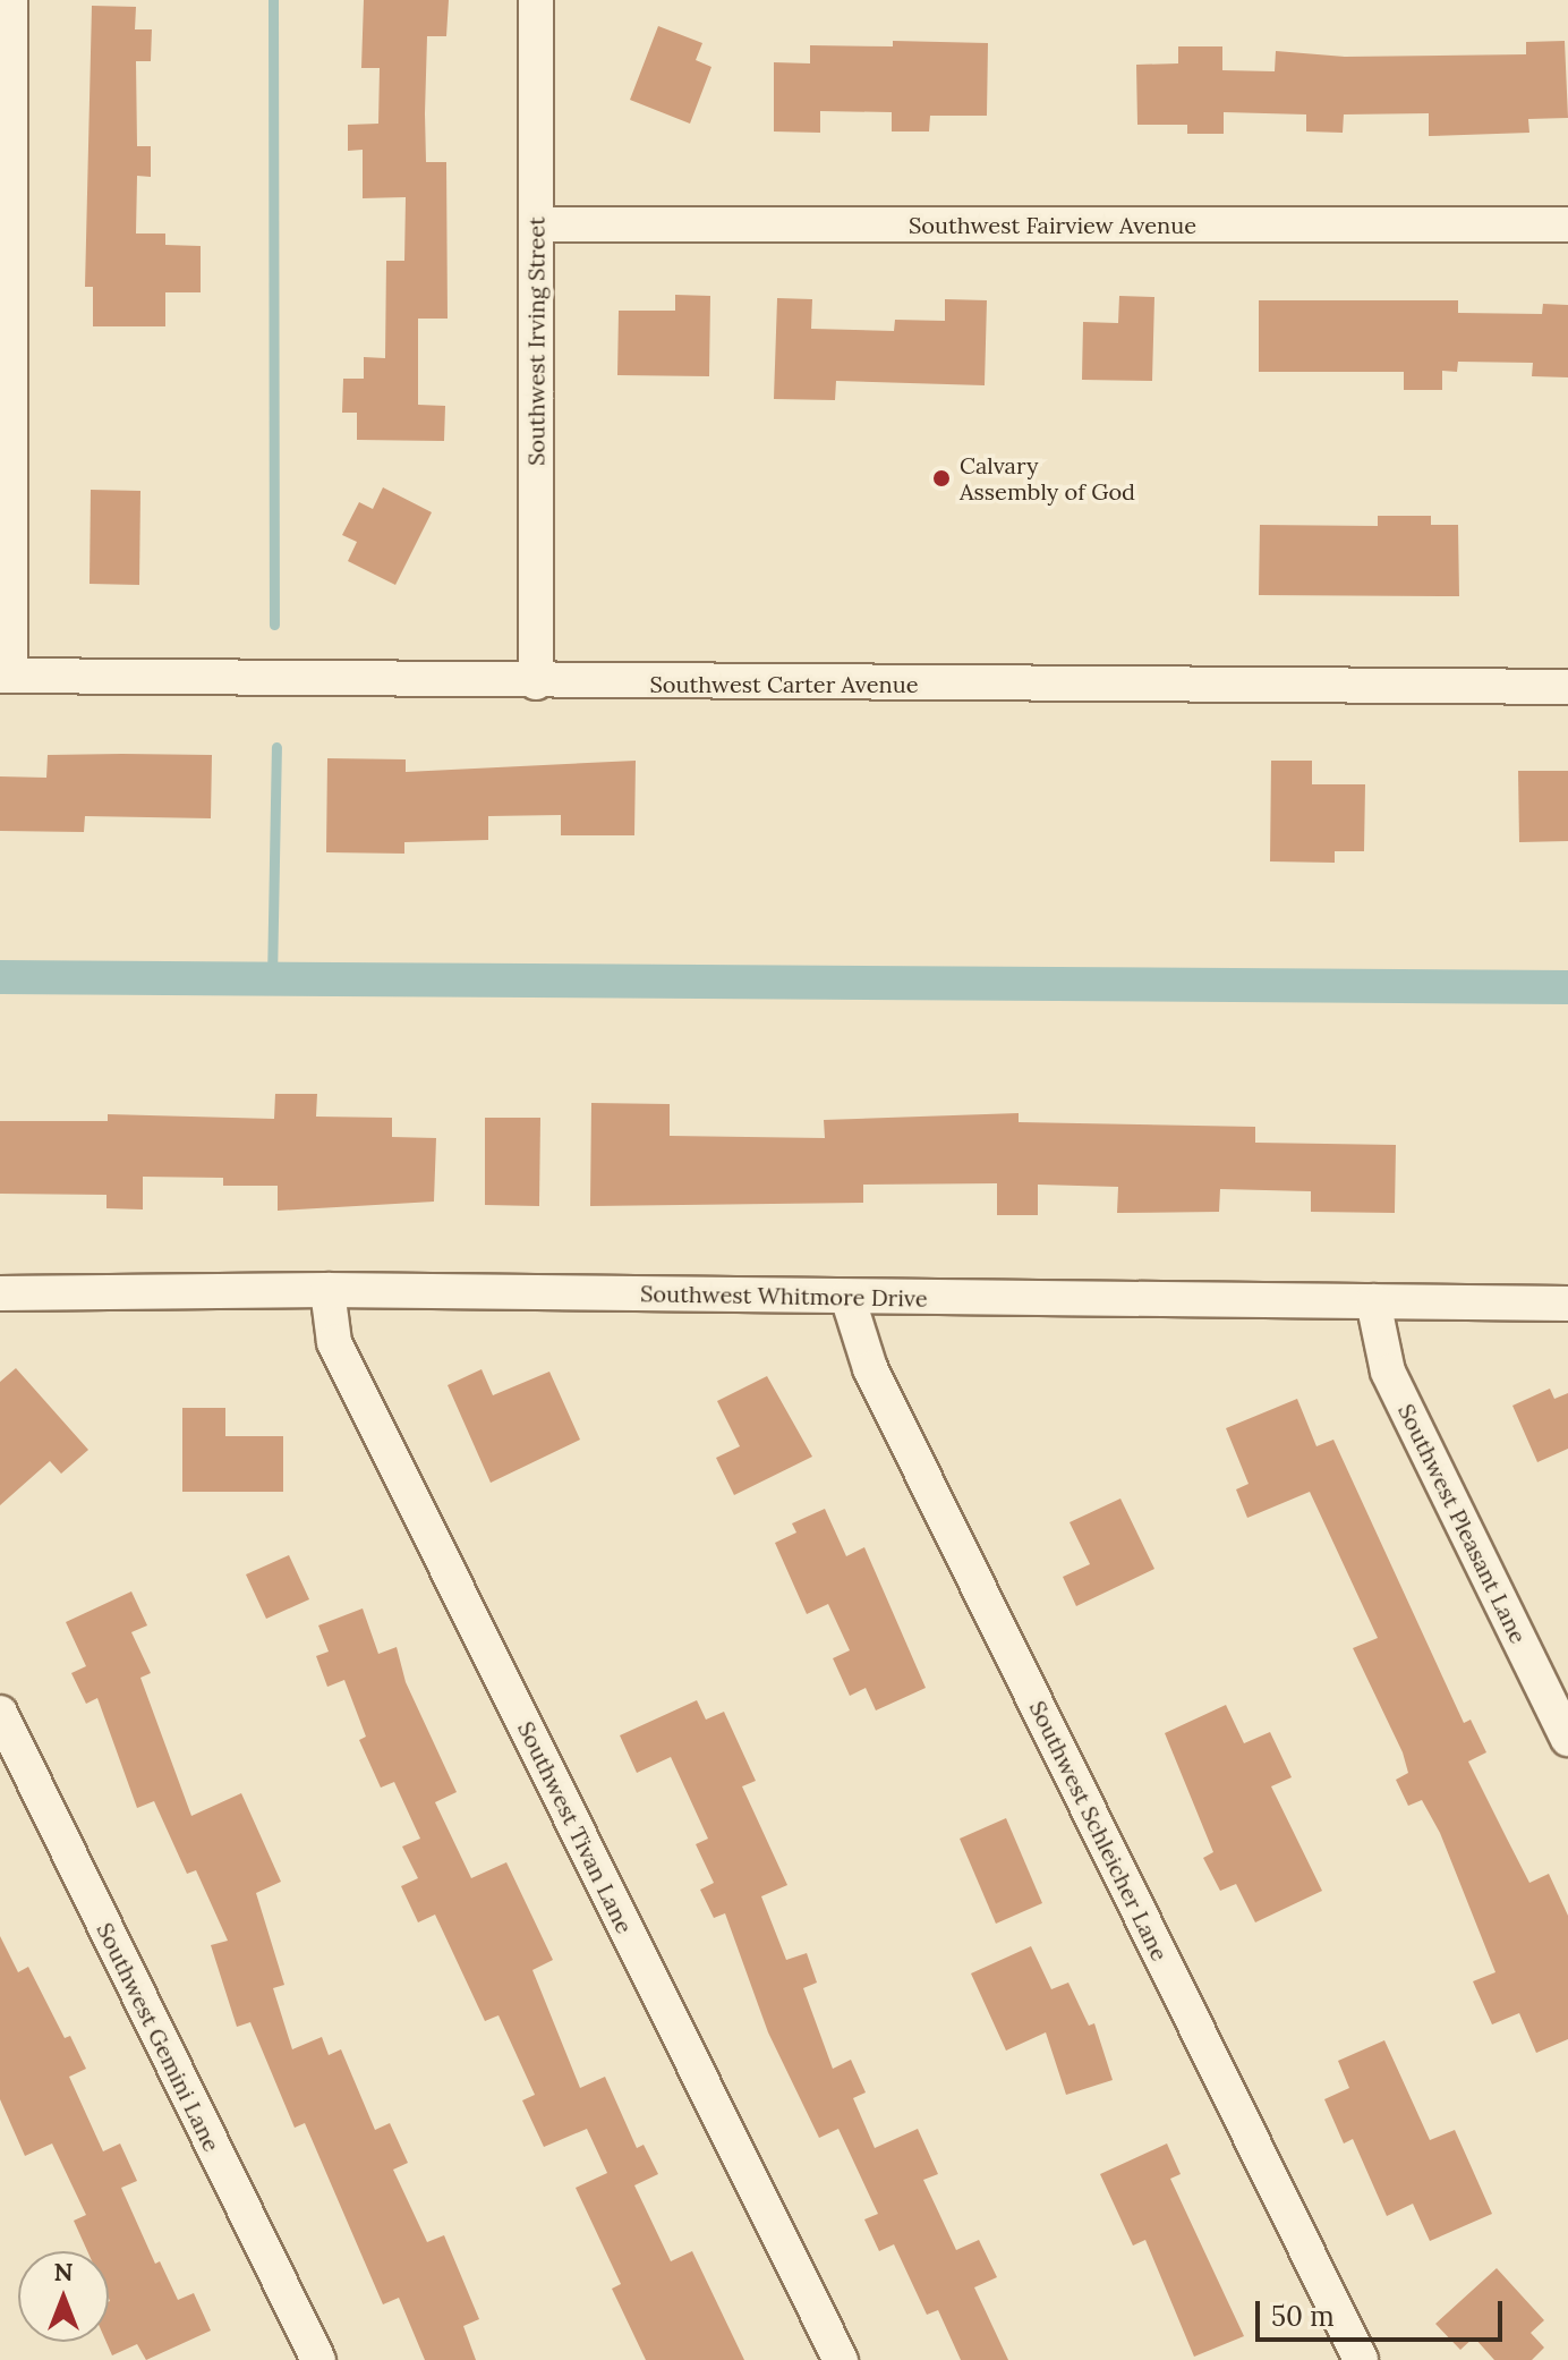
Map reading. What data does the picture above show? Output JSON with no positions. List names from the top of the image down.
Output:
{
  "streets": {
    "street": [
      "Southwest Fairview Avenue",
      "Southwest Irving Street",
      "Southwest Carter Avenue",
      "Southwest Whitmore Drive",
      "Southwest Pleasant Lane",
      "Southwest Tivan Lane",
      "Southwest Schleicher Lane",
      "Southwest Gemini Lane"
    ]
  },
  "crossings": [
    ["Southwest Fairview Avenue", "Southwest Irving Street"],
    ["Southwest Irving Street", "Southwest Carter Avenue"],
    ["Southwest Whitmore Drive", "Southwest Pleasant Lane"],
    ["Southwest Whitmore Drive", "Southwest Tivan Lane"],
    ["Southwest Whitmore Drive", "Southwest Schleicher Lane"]
  ],
  "places": ["Calvary Assembly of God"],
  "scale_bar": "50 m",
  "north": "top"
}
